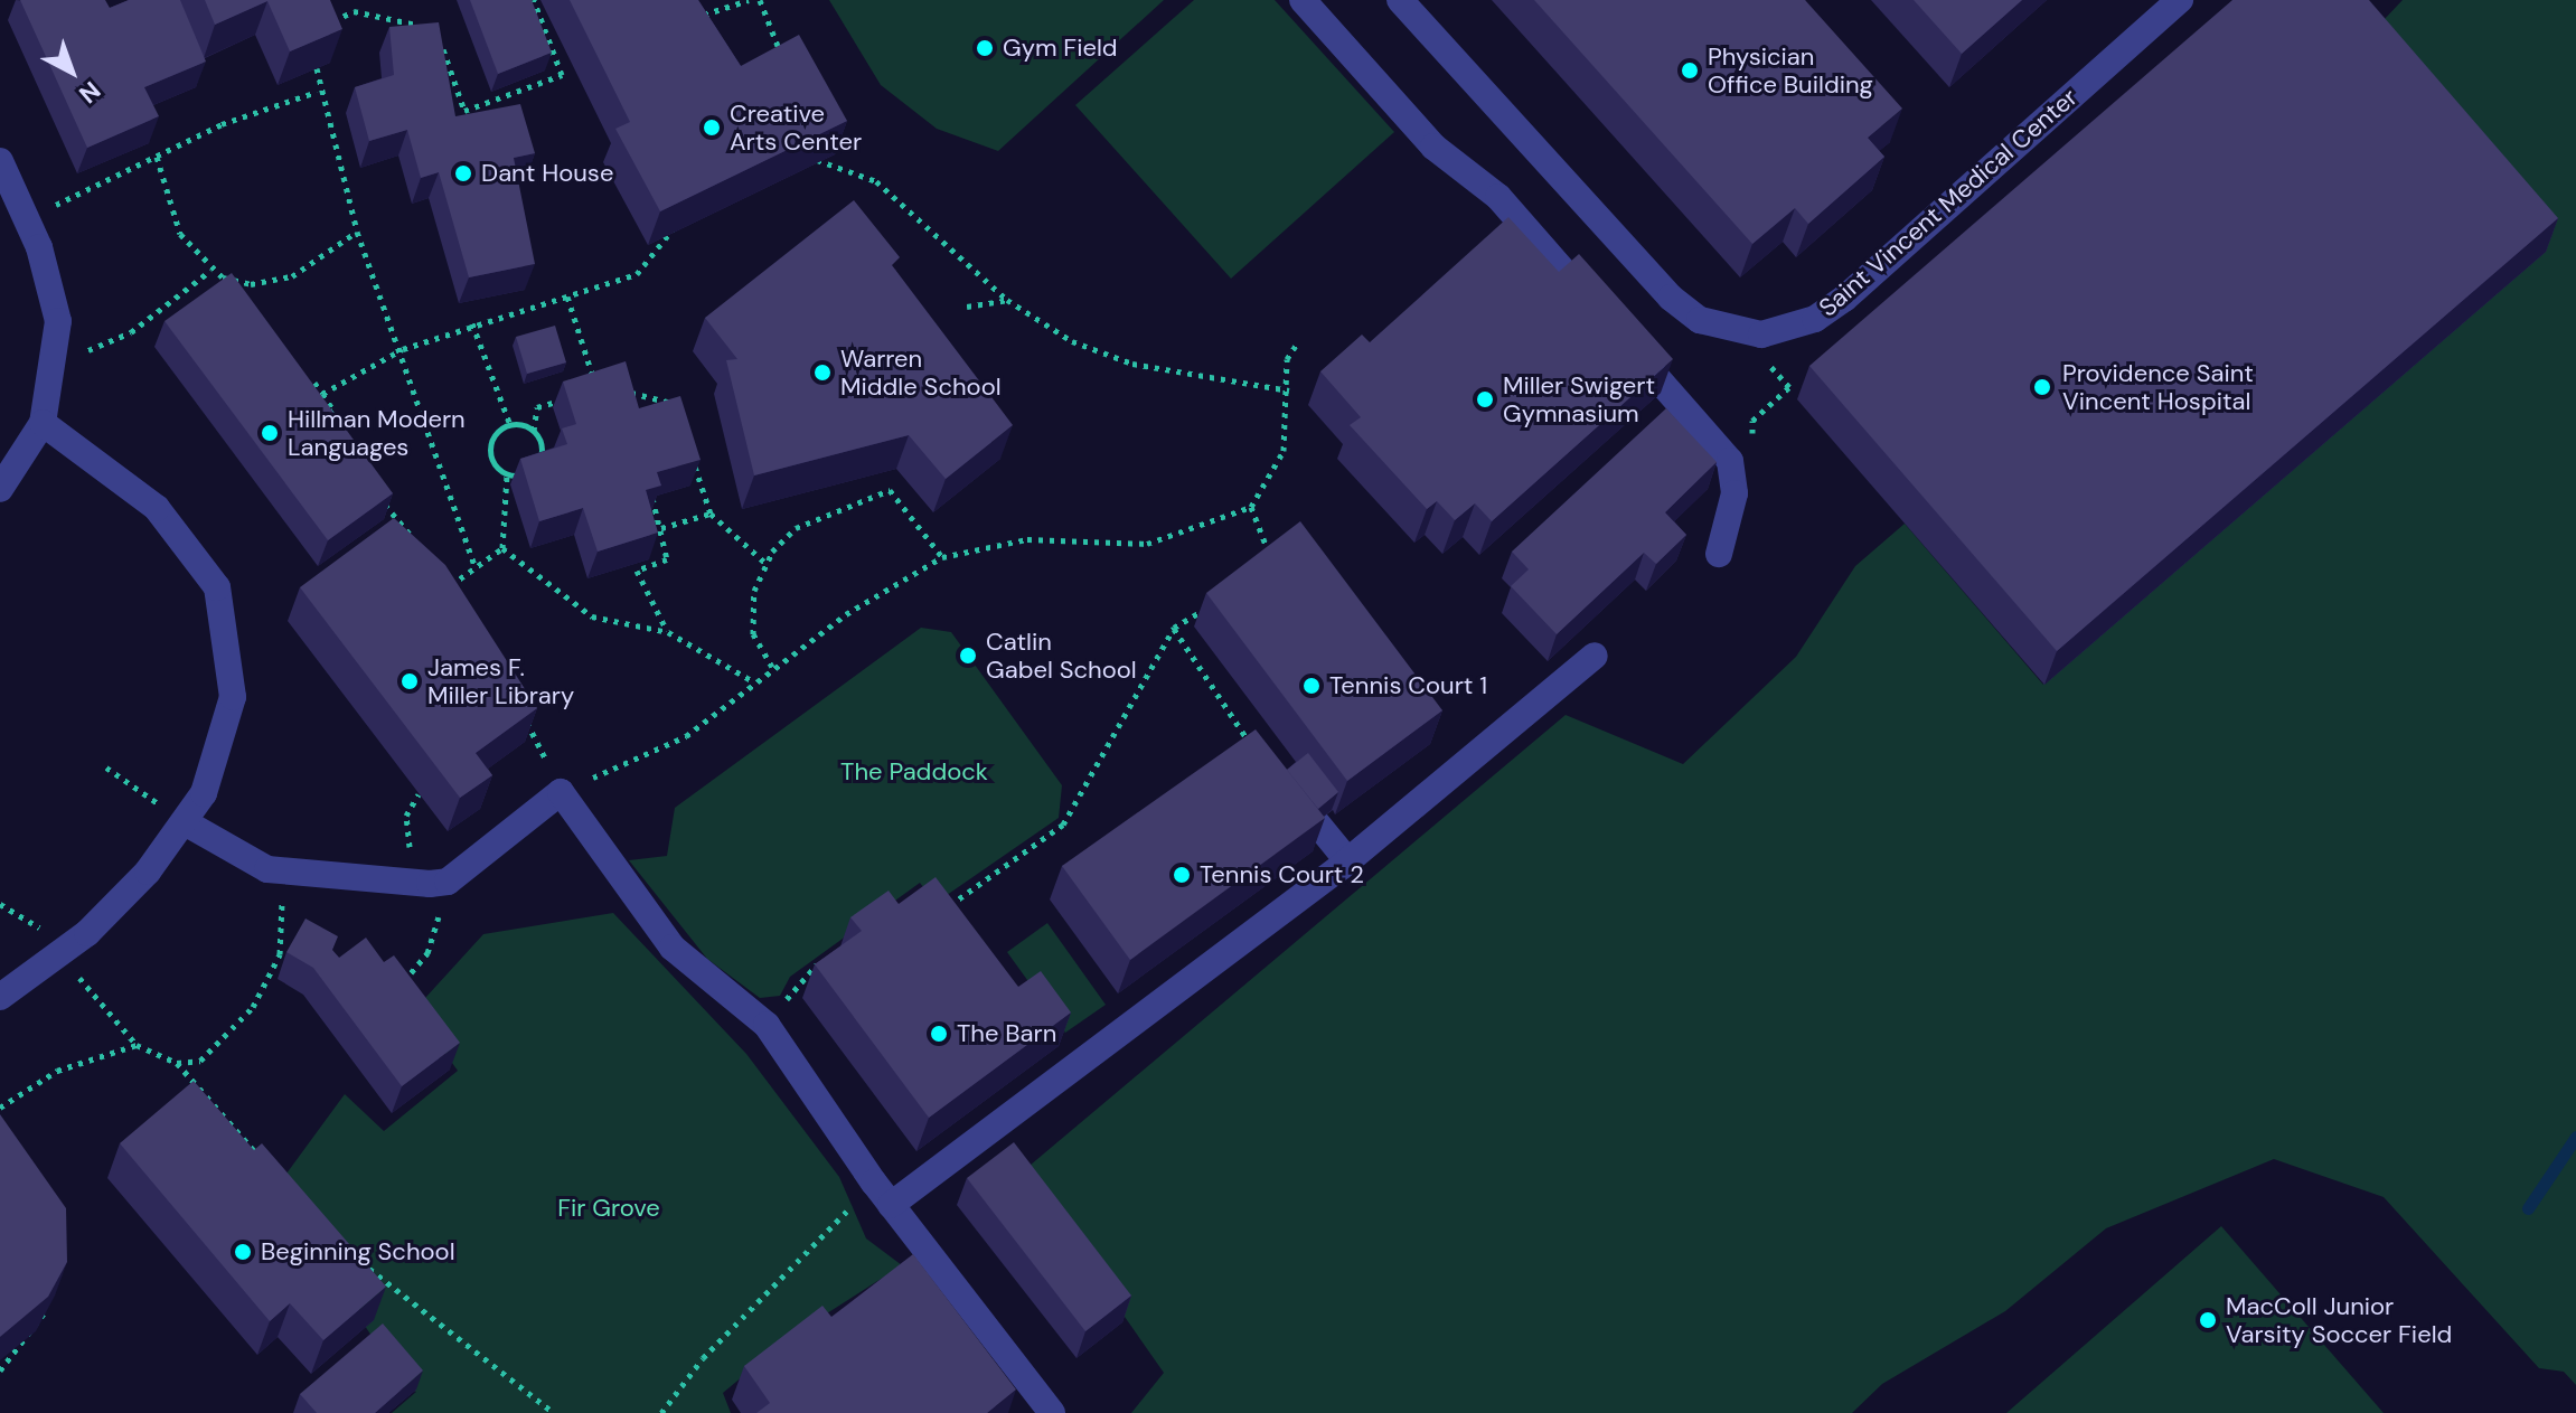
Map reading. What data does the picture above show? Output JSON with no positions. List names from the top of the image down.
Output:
{
  "streets": {
    "street": ["Saint Vincent Medical Center"]
  },
  "parks": ["The Paddock", "Fir Grove"],
  "places": [
    "Gym Field",
    "Physician Office Building",
    "Creative Arts Center",
    "Dant House",
    "Warren Middle School",
    "Providence Saint Vincent Hospital",
    "Miller Swigert Gymnasium",
    "Hillman Modern Languages",
    "Catlin Gabel School",
    "James F. Miller Library",
    "Tennis Court 1",
    "Tennis Court 2",
    "The Barn",
    "Beginning School",
    "MacColl Junior Varsity Soccer Field"
  ],
  "north": "bottom right"
}
